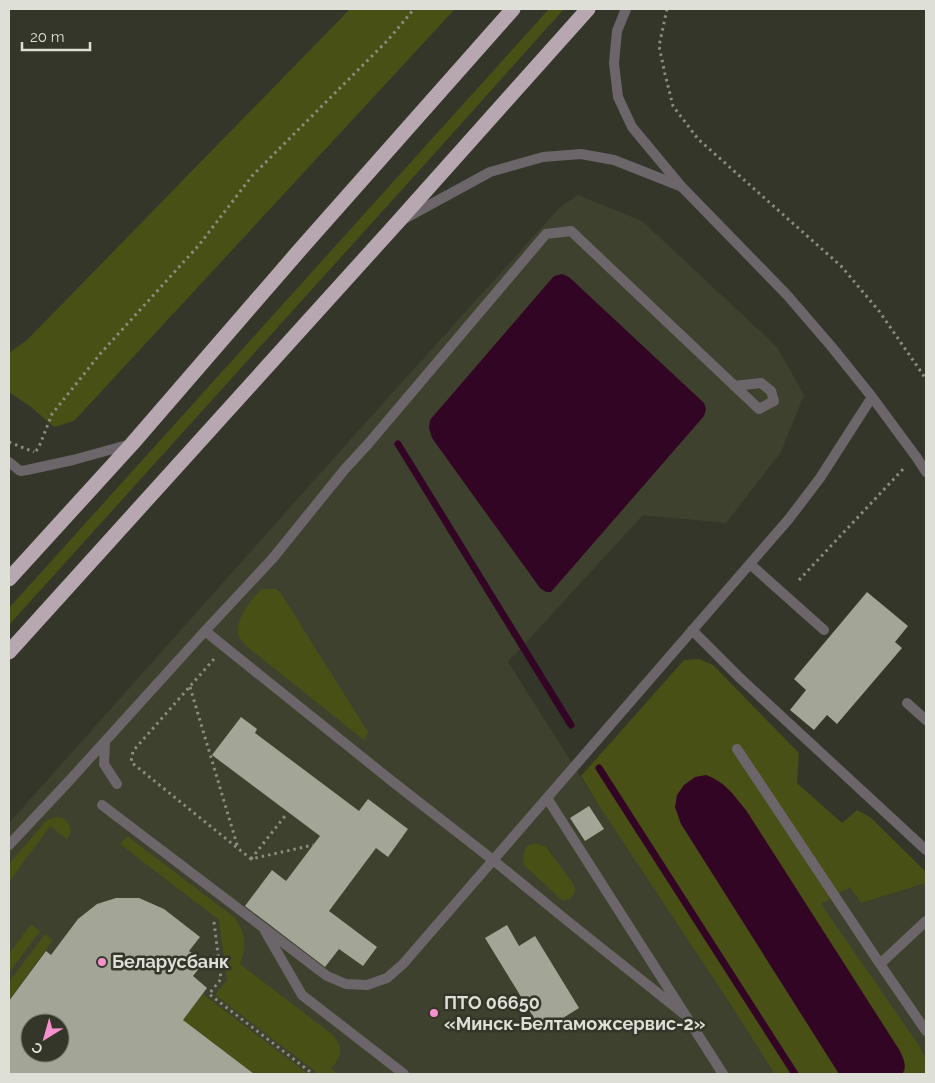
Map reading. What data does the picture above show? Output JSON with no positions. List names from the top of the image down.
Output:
{
  "places": ["Беларусбанк", "ПТО 06650 «Минск-Белтаможсервис-2»"],
  "scale_bar": "20 m",
  "north": "bottom left"
}
